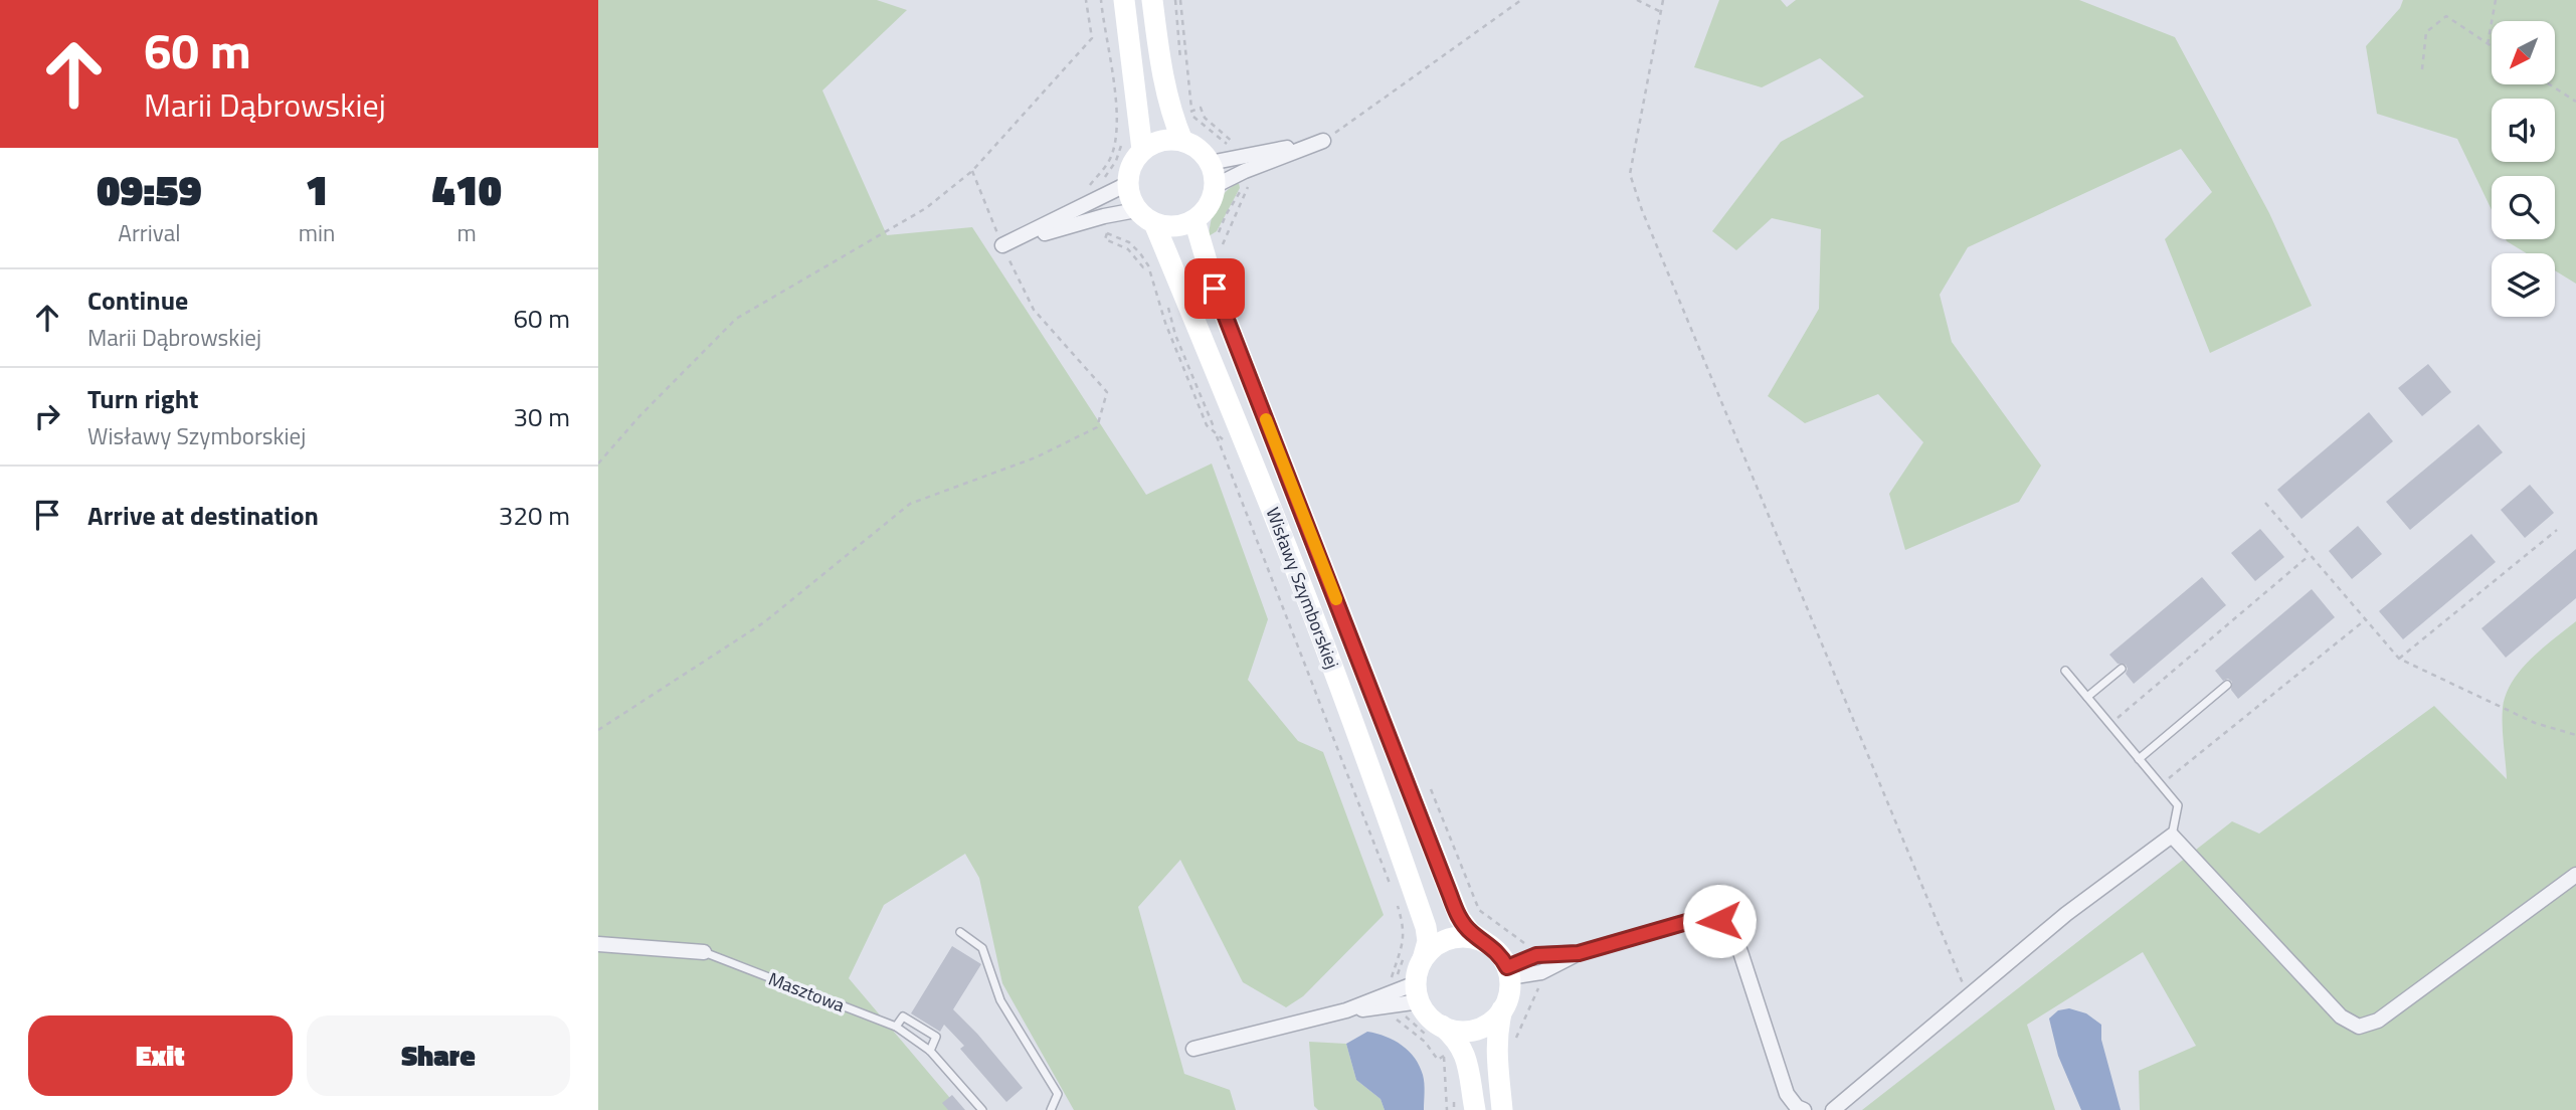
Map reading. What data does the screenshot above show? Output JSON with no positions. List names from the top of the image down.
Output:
{
  "streets": {
    "main road": ["Wisławy Szymborskiej"],
    "street": ["Masztowa"]
  },
  "north": "bottom left",
  "page": {
    "turn": ["60 m", "Marii Dąbrowskiej"],
    "eta": [
      "09:59",
      "Arrival",
      "1",
      "min",
      "410",
      "m"
    ],
    "list": [
      {
        "name": "Continue",
        "note": "Marii Dąbrowskiej",
        "value": "60 m"
      },
      {
        "name": "Turn right",
        "note": "Wisławy Szymborskiej",
        "value": "30 m"
      },
      {
        "name": "Arrive at destination",
        "value": "320 m"
      }
    ],
    "buttons": ["Exit", "Share"]
  }
}
